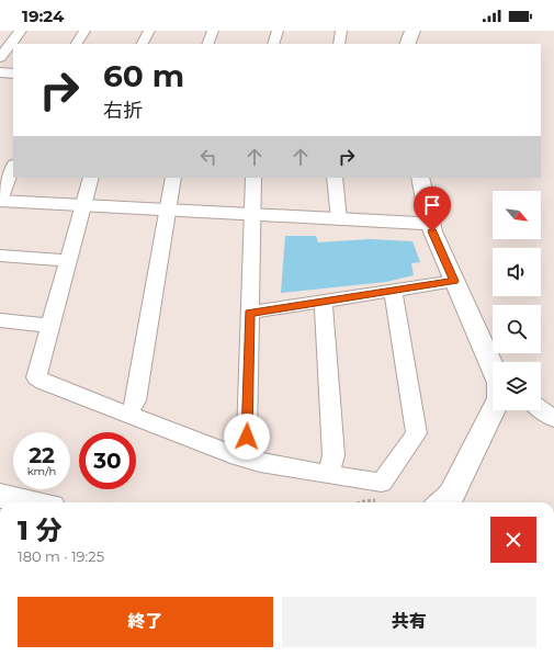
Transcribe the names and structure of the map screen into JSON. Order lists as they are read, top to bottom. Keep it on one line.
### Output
{"north":"bottom right","page":{"status":"19:24","turn":["60 m","右折"],"speed":"22 km/h","limit":"30","heading":["1 分","180 m · 19:25"],"buttons":["終了","共有"]}}
